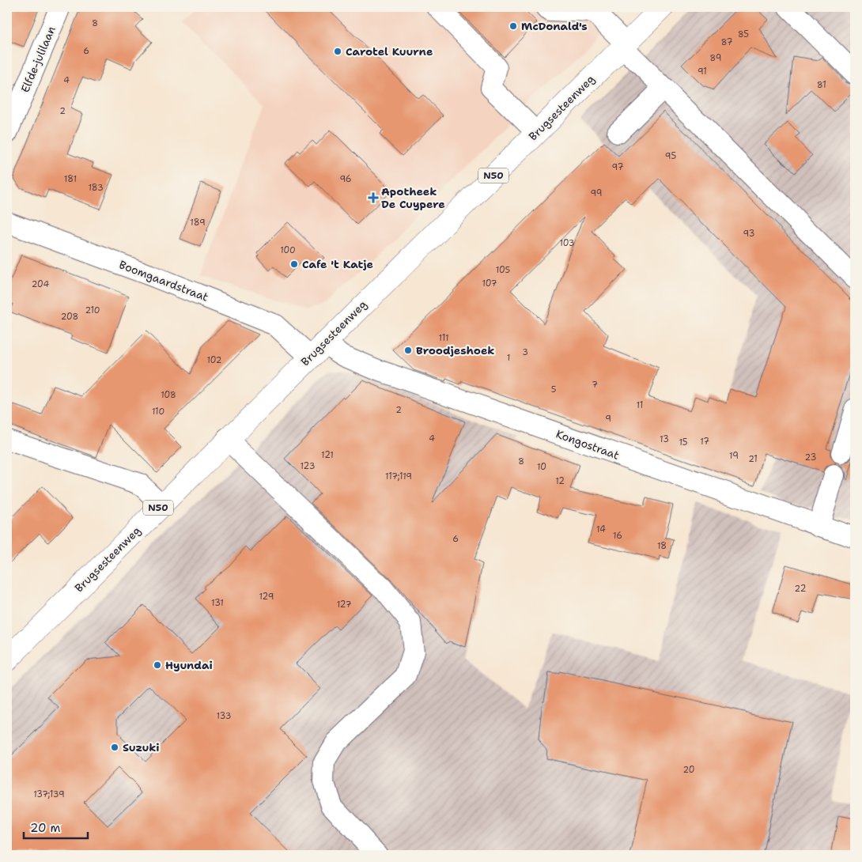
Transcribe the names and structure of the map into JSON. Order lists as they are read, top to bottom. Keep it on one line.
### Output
{"streets":{"main road":["Brugsesteenweg","N50"],"street":["Elfde-julilaan","Boomgaardstraat","Kongostraat"]},"crossings":[["Brugsesteenweg","Boomgaardstraat"],["Brugsesteenweg","Kongostraat"],["Boomgaardstraat","Kongostraat"]],"places":{"other":["McDonald's","Carotel Kuurne","Cafe 't Katje","Broodjeshoek","Hyundai","Suzuki"],"health":["Apotheek De Cuypere"]},"house_numbers":["8","85","87","6","89","91","4","81","2","95","97","181","96","183","99","189","93","103","100","105","107","204","210","208","111","3","1","102","7","5","108","11","2","110","9","4","13","17","15","121","19","23","21","8","123","10","117;119","12","14","16","6","18","22","129","131","127","133","20","137;139"],"scale_bar":"20 m"}
